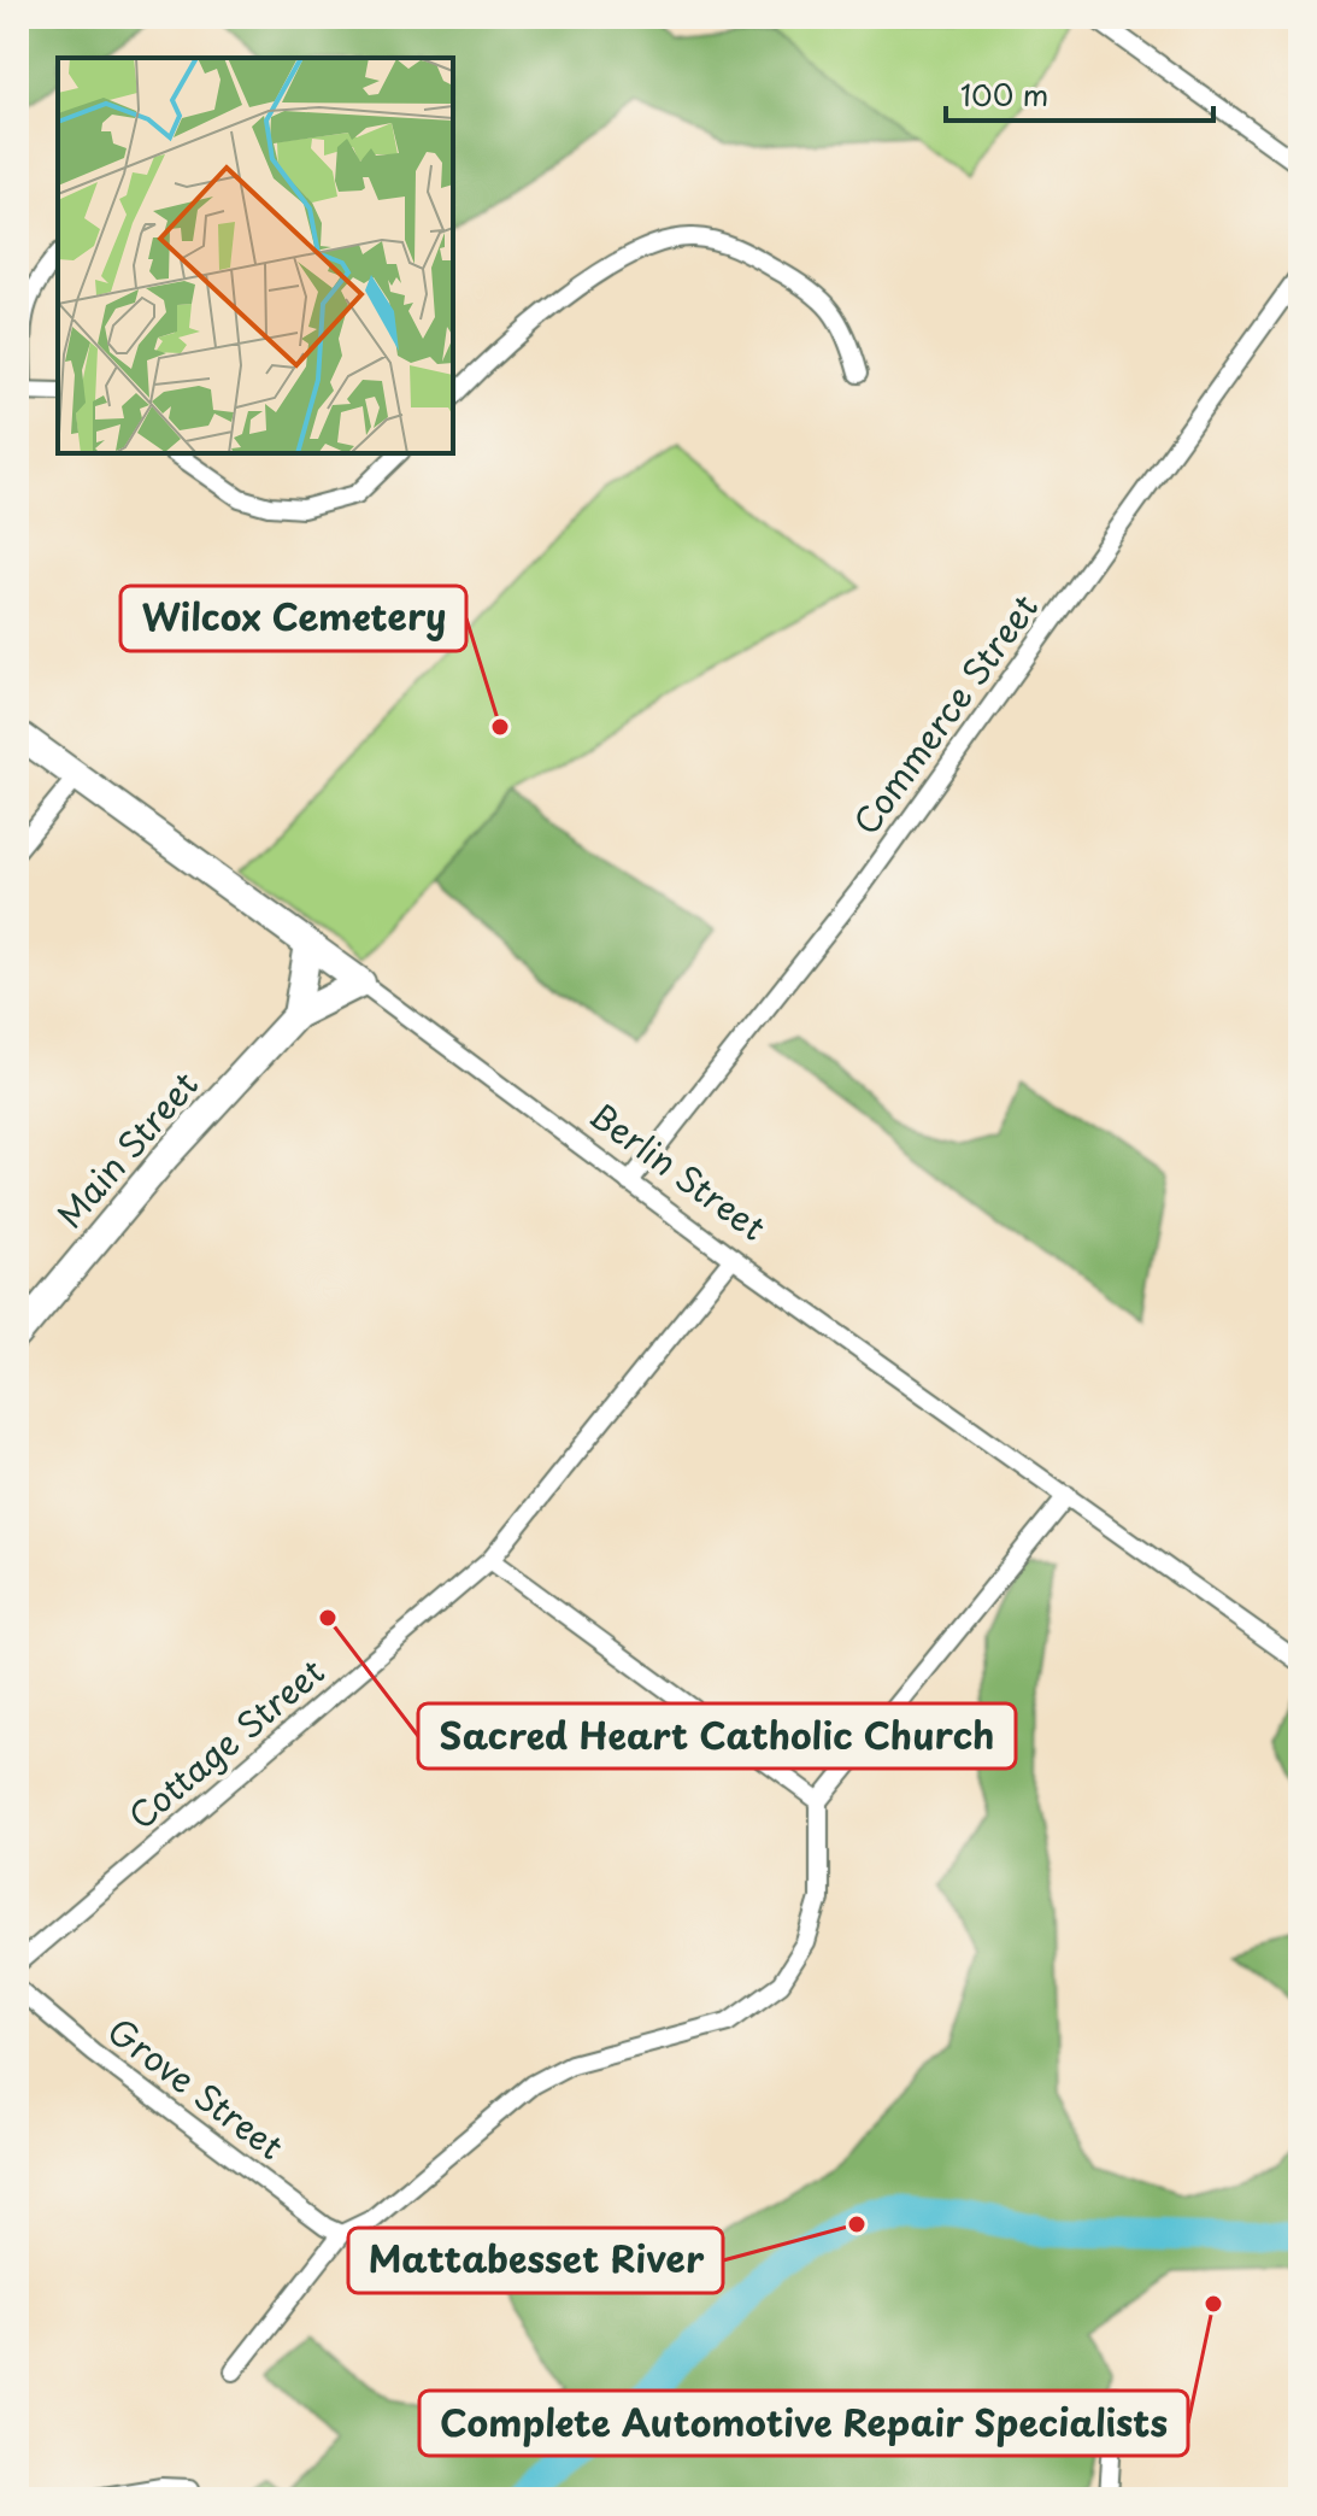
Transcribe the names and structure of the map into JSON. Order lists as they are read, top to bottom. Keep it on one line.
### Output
{"streets":{"street":["Commerce Street","Main Street","Berlin Street","Cottage Street","Grove Street"]},"crossings":[["Commerce Street","Berlin Street"],["Main Street","Berlin Street"],["Berlin Street","Cottage Street"]],"places":["Wilcox Cemetery","Sacred Heart Catholic Church","Mattabesset River","Complete Automotive Repair Specialists"],"scale_bar":"100 m"}
